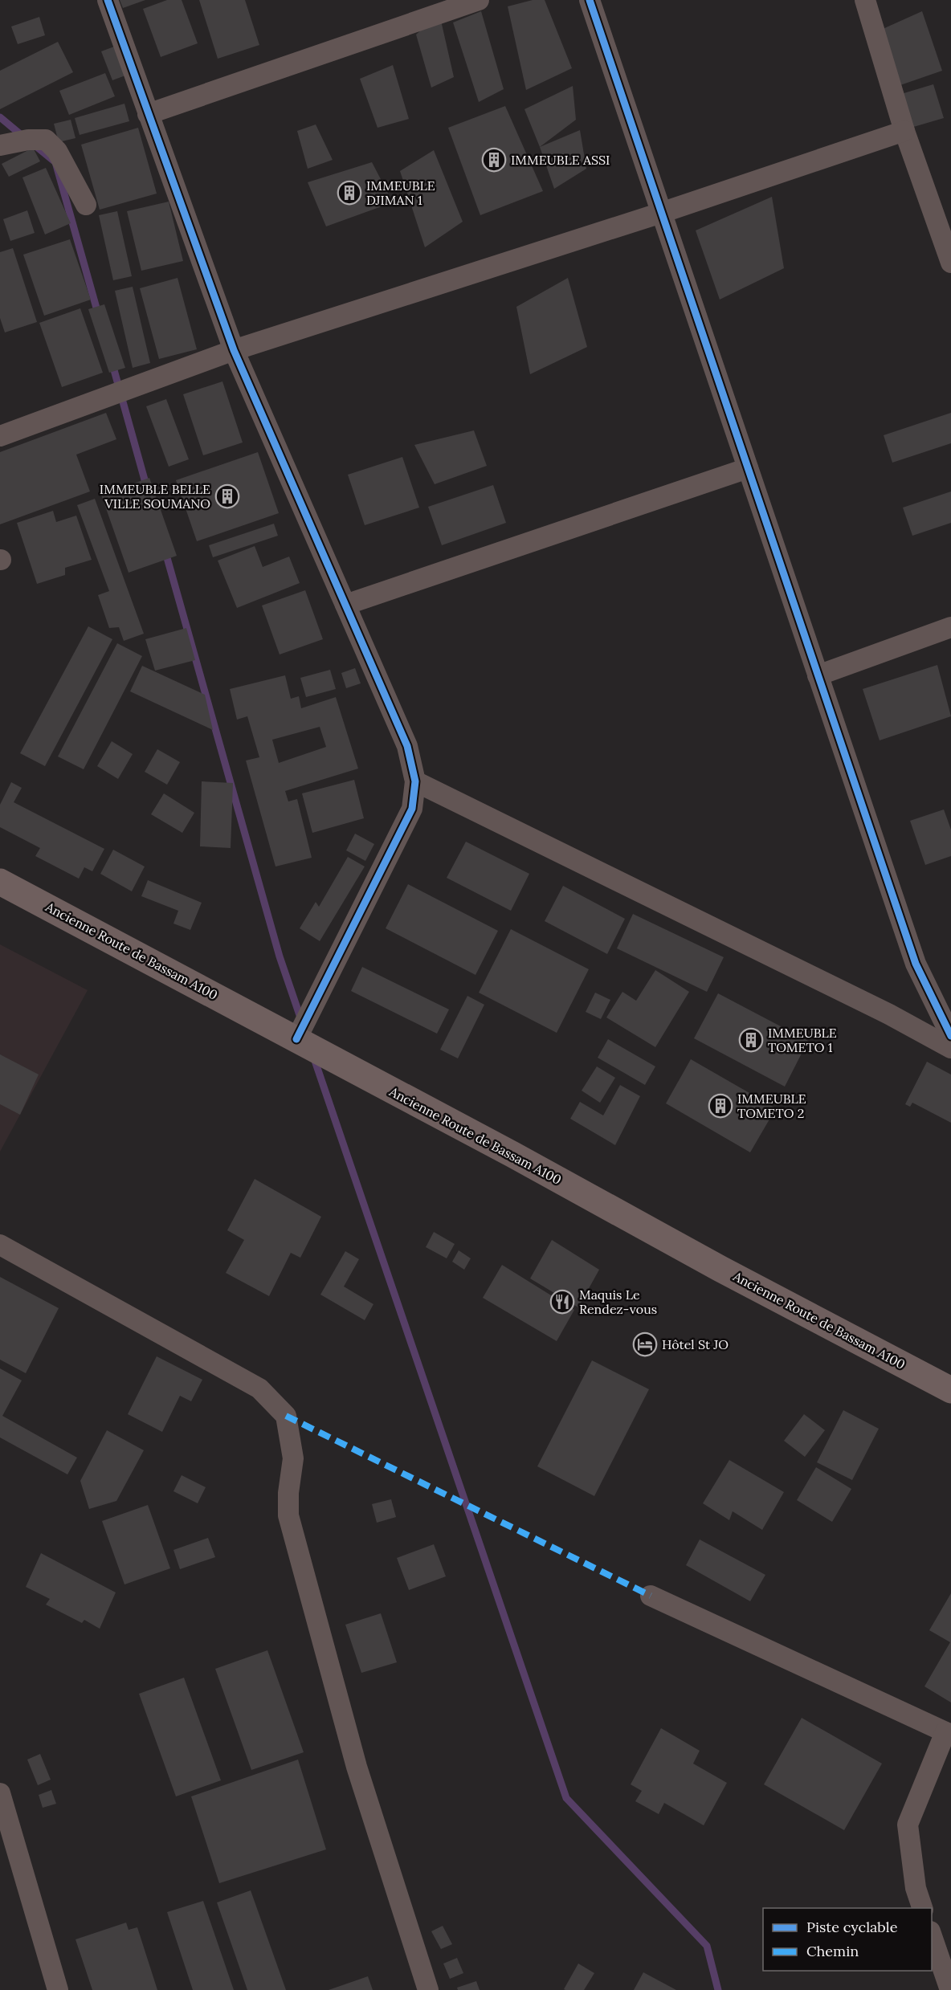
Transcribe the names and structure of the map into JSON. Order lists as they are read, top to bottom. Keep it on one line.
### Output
{"streets":{"main road":["Ancienne Route de Bassam A100"]},"places":{"building":["IMMEUBLE ASSI","IMMEUBLE DJIMAN 1","IMMEUBLE BELLE VILLE SOUMANO","IMMEUBLE TOMETO 1","IMMEUBLE TOMETO 2"],"restaurant":["Maquis Le Rendez-vous"],"hotel":["Hôtel St JO"]},"legend":["Piste cyclable","Chemin"]}
